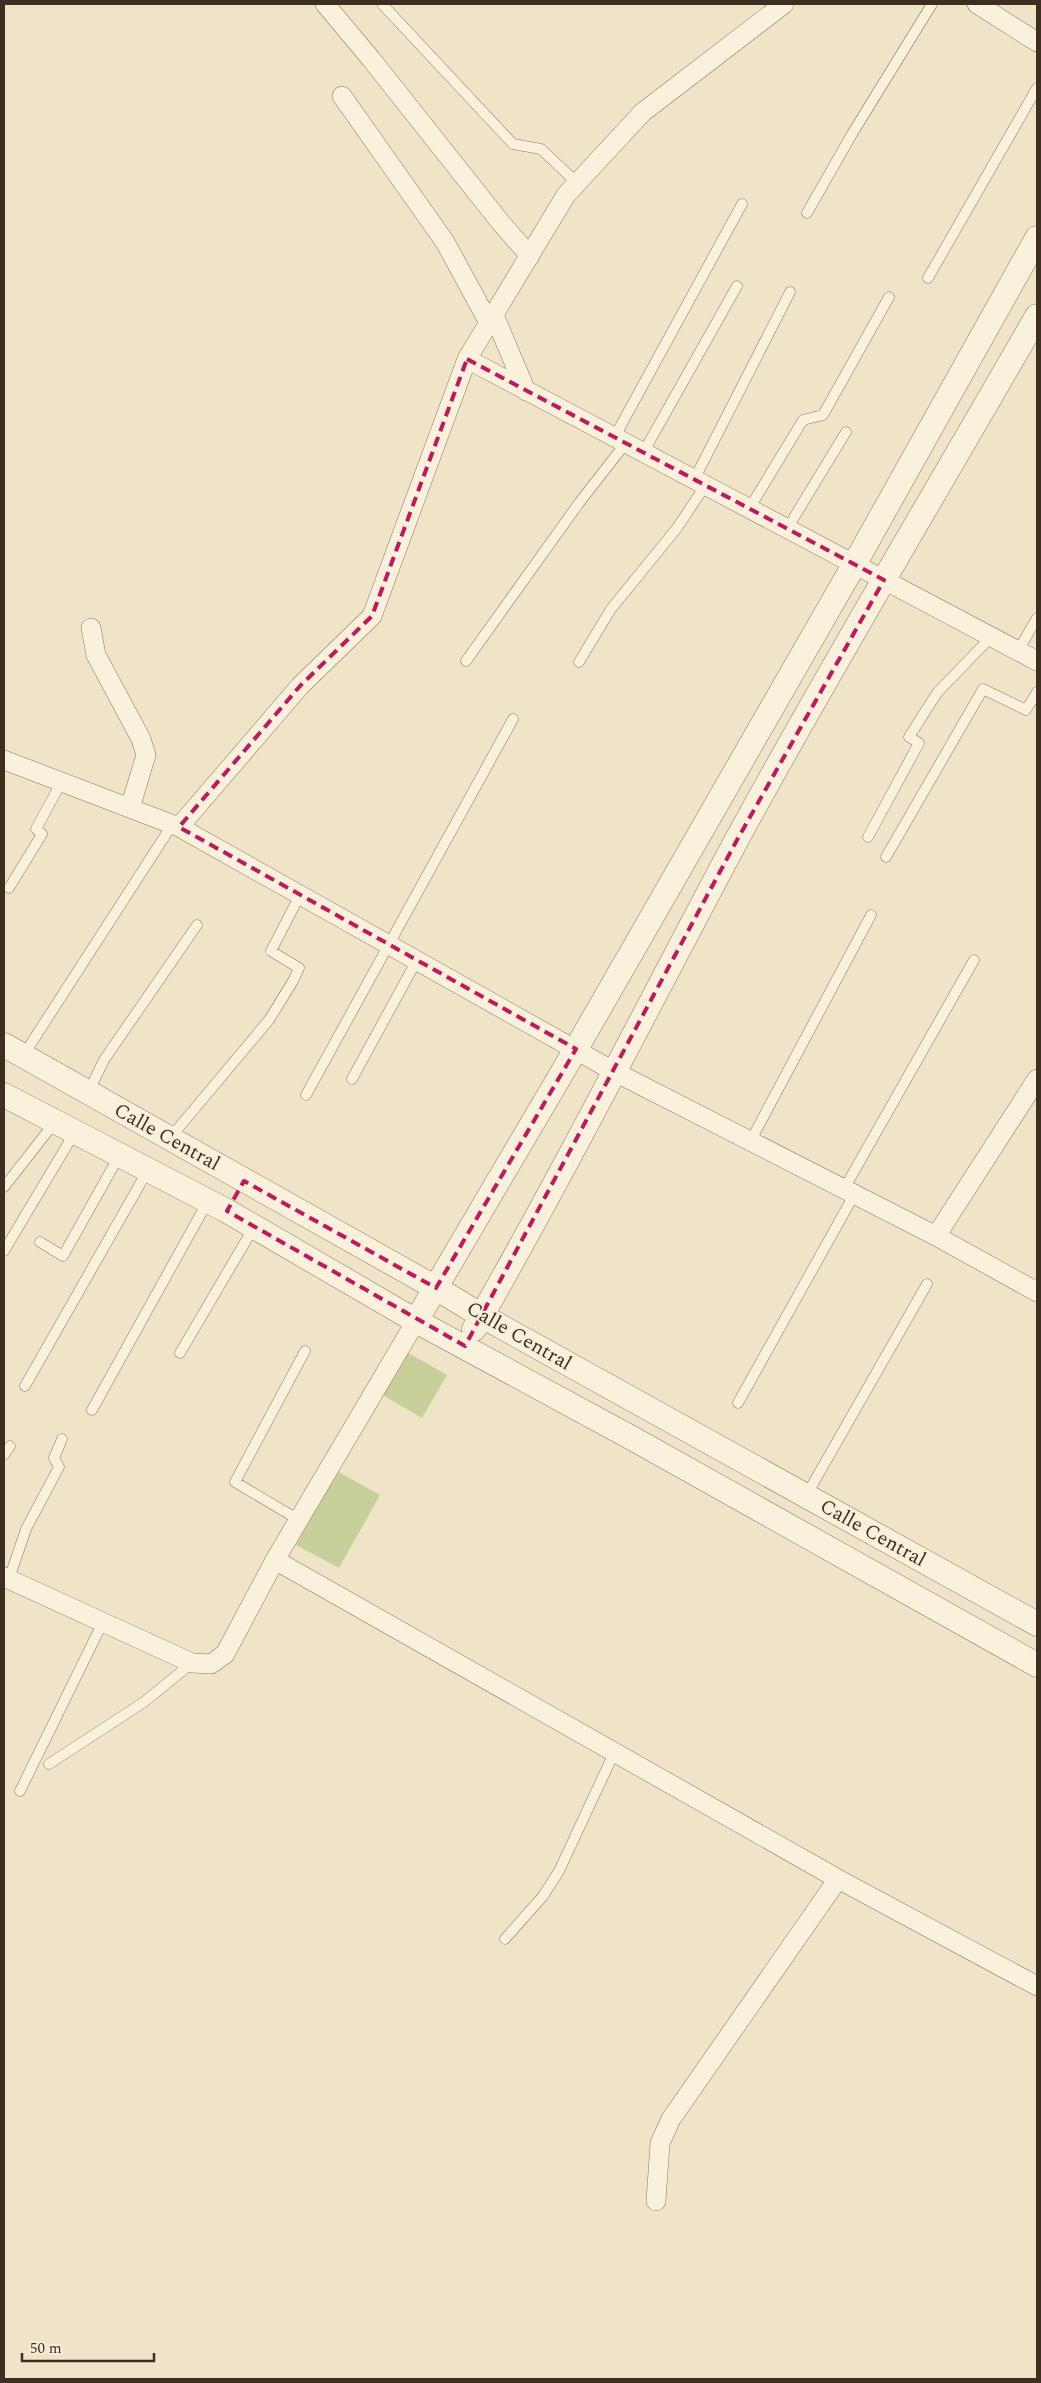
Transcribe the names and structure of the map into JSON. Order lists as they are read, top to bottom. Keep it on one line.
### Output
{"streets":{"street":["Calle Central"]},"scale_bar":"50 m"}
